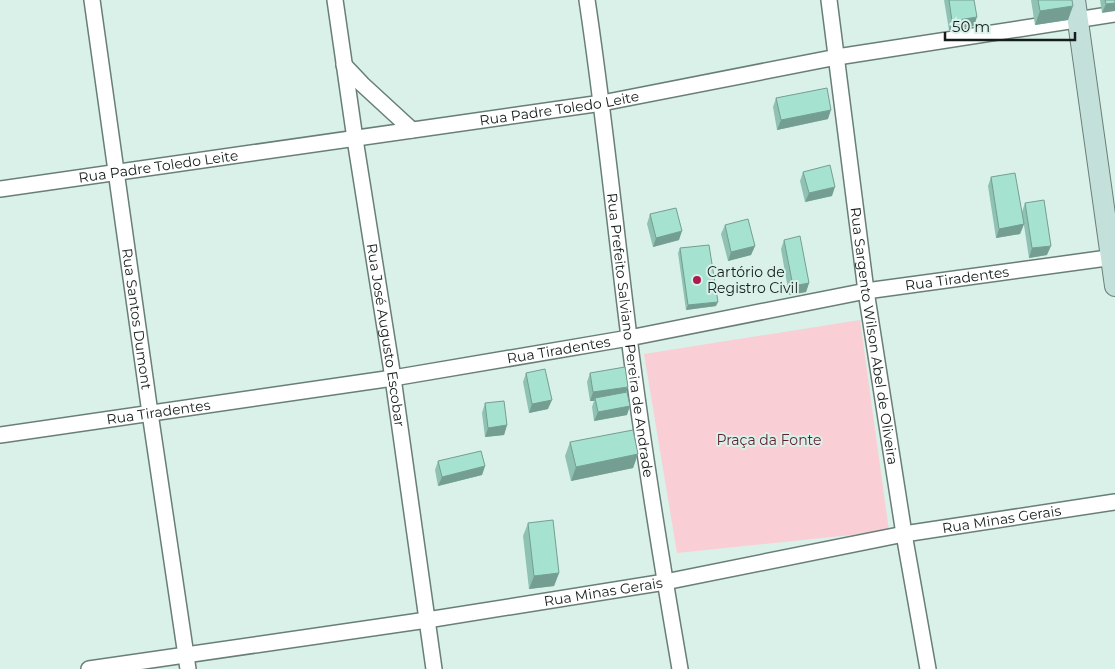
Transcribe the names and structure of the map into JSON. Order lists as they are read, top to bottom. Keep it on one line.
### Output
{"streets":{"street":["Rua Padre Toledo Leite","Rua Tiradentes","Rua Santos Dumont","Rua José Augusto Escobar","Rua Prefeito Salviano Pereira de Andrade","Rua Sargento Wilson Abel de Oliveira","Rua Minas Gerais"]},"crossings":[["Rua Padre Toledo Leite","Rua Santos Dumont"],["Rua Padre Toledo Leite","Rua José Augusto Escobar"],["Rua Padre Toledo Leite","Rua Prefeito Salviano Pereira de Andrade"],["Rua Padre Toledo Leite","Rua Sargento Wilson Abel de Oliveira"],["Rua Tiradentes","Rua Santos Dumont"],["Rua Tiradentes","Rua José Augusto Escobar"],["Rua Tiradentes","Rua Prefeito Salviano Pereira de Andrade"],["Rua Tiradentes","Rua Sargento Wilson Abel de Oliveira"],["Rua Santos Dumont","Rua Minas Gerais"],["Rua José Augusto Escobar","Rua Minas Gerais"],["Rua Prefeito Salviano Pereira de Andrade","Rua Minas Gerais"],["Rua Sargento Wilson Abel de Oliveira","Rua Minas Gerais"]],"parks":["Praça da Fonte"],"places":["Cartório de Registro Civil"],"scale_bar":"50 m"}
